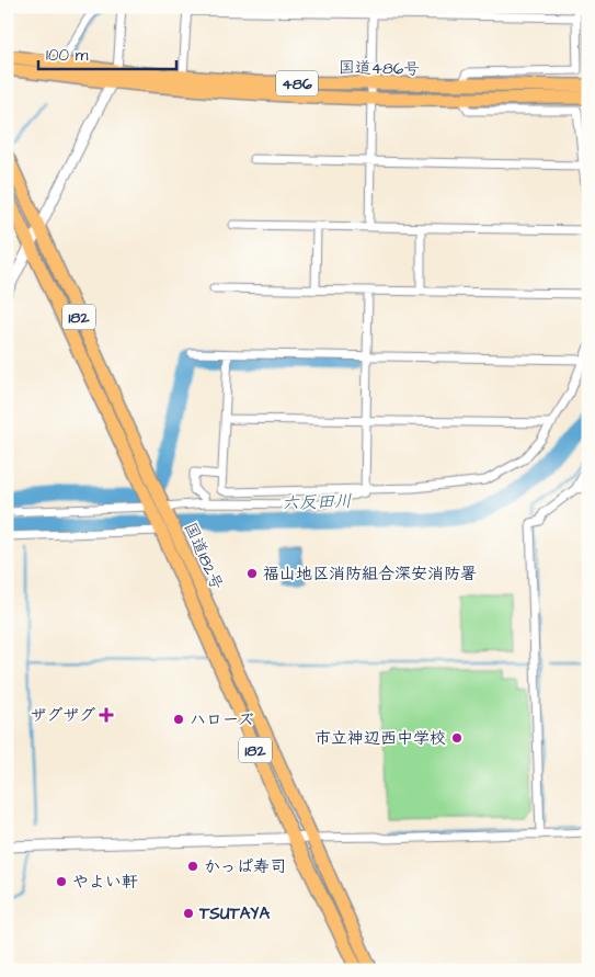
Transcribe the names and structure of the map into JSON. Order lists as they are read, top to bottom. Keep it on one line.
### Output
{"streets":{"highway":["国道486号","486","182","国道182号"]},"water":["六反田川"],"places":{"other":["福山地区消防組合深安消防署","ハローズ","市立神辺西中学校","かっぱ寿司","やよい軒","TSUTAYA"],"health":["ザグザグ"]},"scale_bar":"100 m"}
